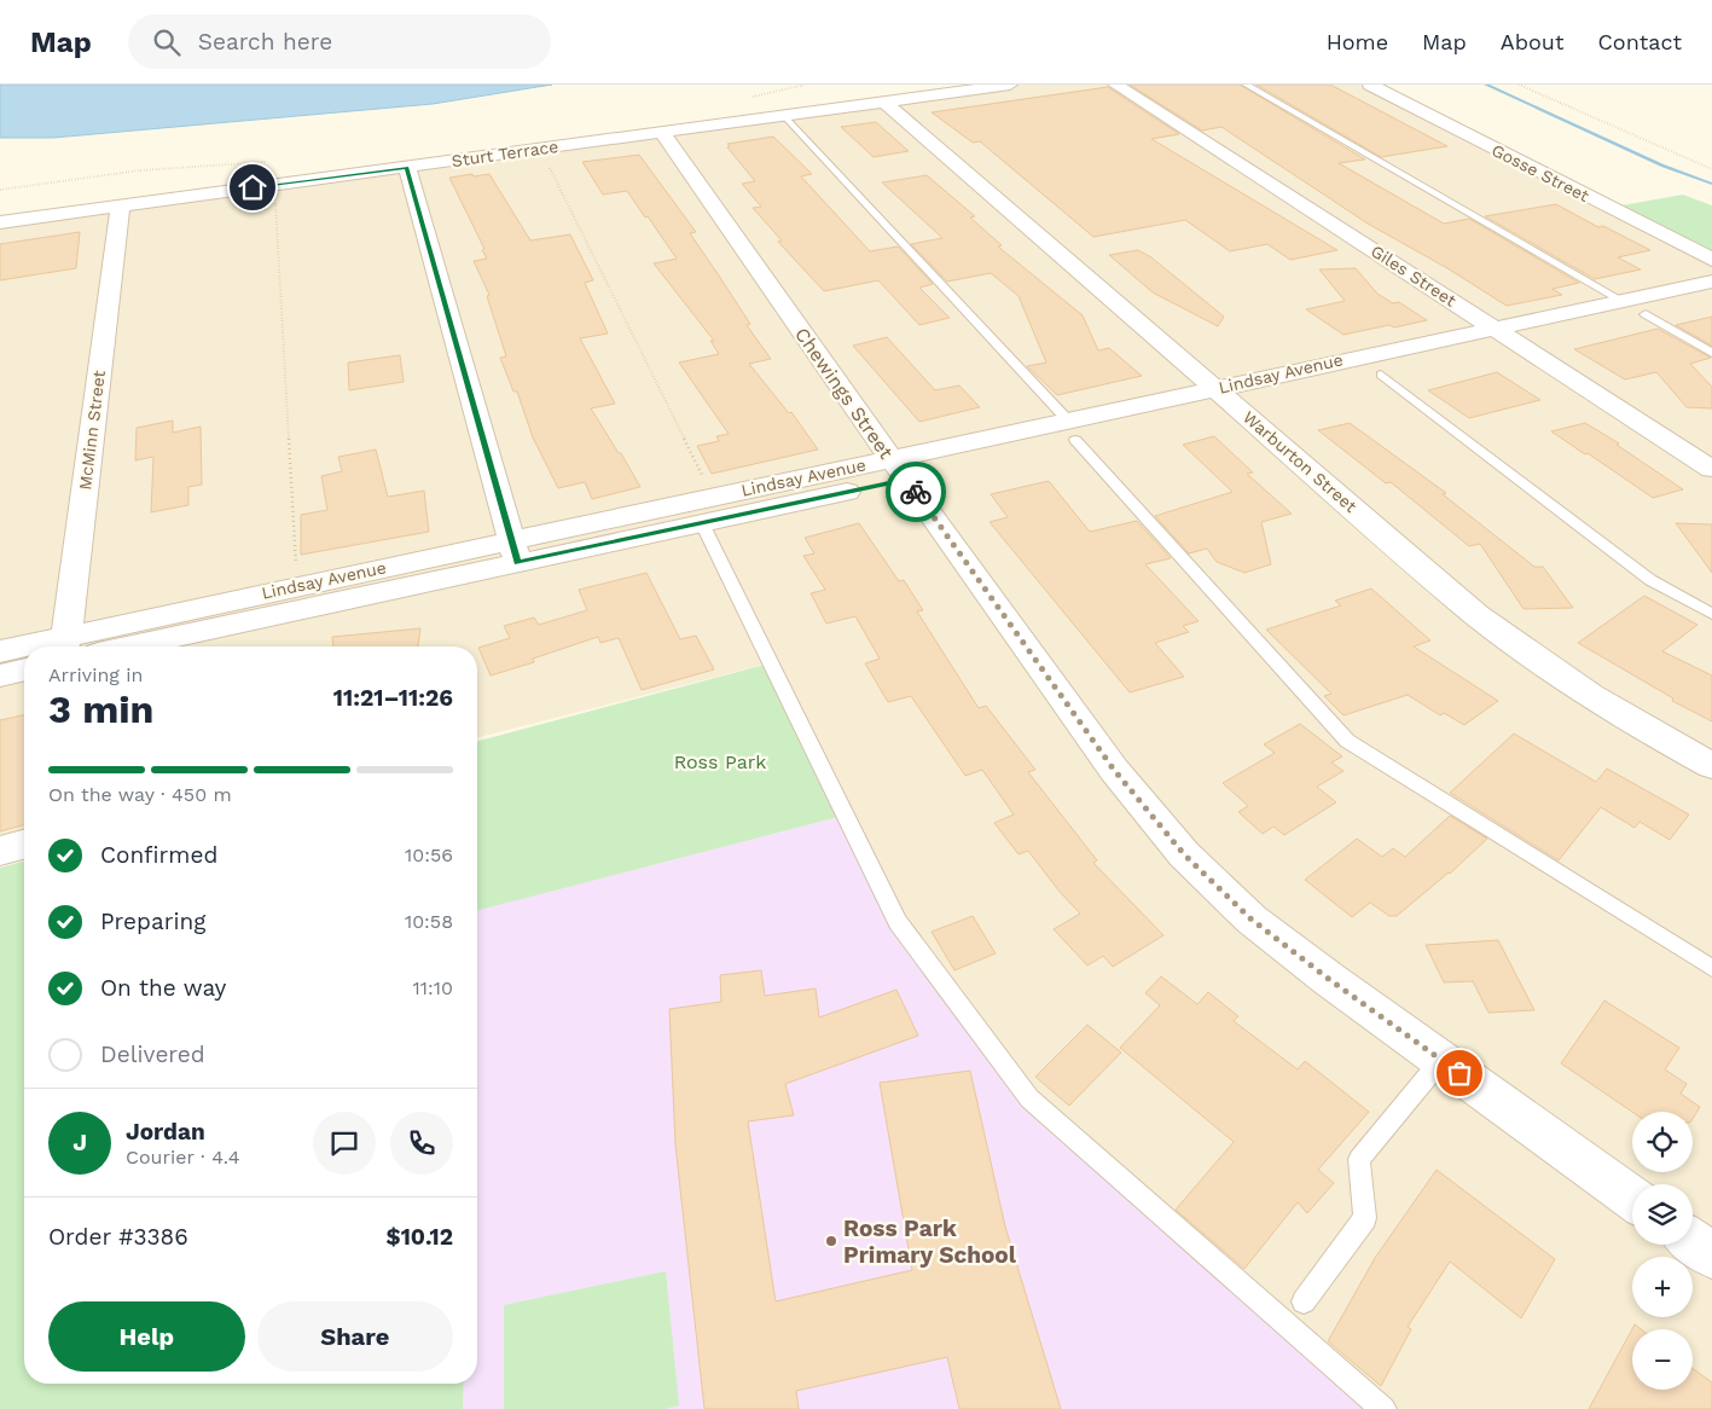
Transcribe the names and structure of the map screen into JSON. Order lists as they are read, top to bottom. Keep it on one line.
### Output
{"streets":{"street":["Sturt Terrace","Gosse Street","Giles Street","Lindsay Avenue","Chewings Street","McMinn Street","Warburton Street"]},"crossings":[["Sturt Terrace","Chewings Street"],["Sturt Terrace","McMinn Street"],["Sturt Terrace","Warburton Street"],["Giles Street","Lindsay Avenue"],["Lindsay Avenue","Chewings Street"],["Lindsay Avenue","McMinn Street"],["Lindsay Avenue","Warburton Street"]],"parks":["Ross Park"],"places":["Ross Park Primary School"],"page":{"header":"Map","search":"Search here","nav":["Home","Map","About","Contact"],"heading":["3 min","Arriving in","11:21–11:26"],"panel":["Jordan","Courier · 4.4","Order #3386","$10.12"],"bar":"On the way · 450 m","list":[["Confirmed","10:56"],["Preparing","10:58"],["On the way","11:10"],"Delivered"],"map_buttons":["+","−"],"round":"J","buttons":["Help","Share"]}}
